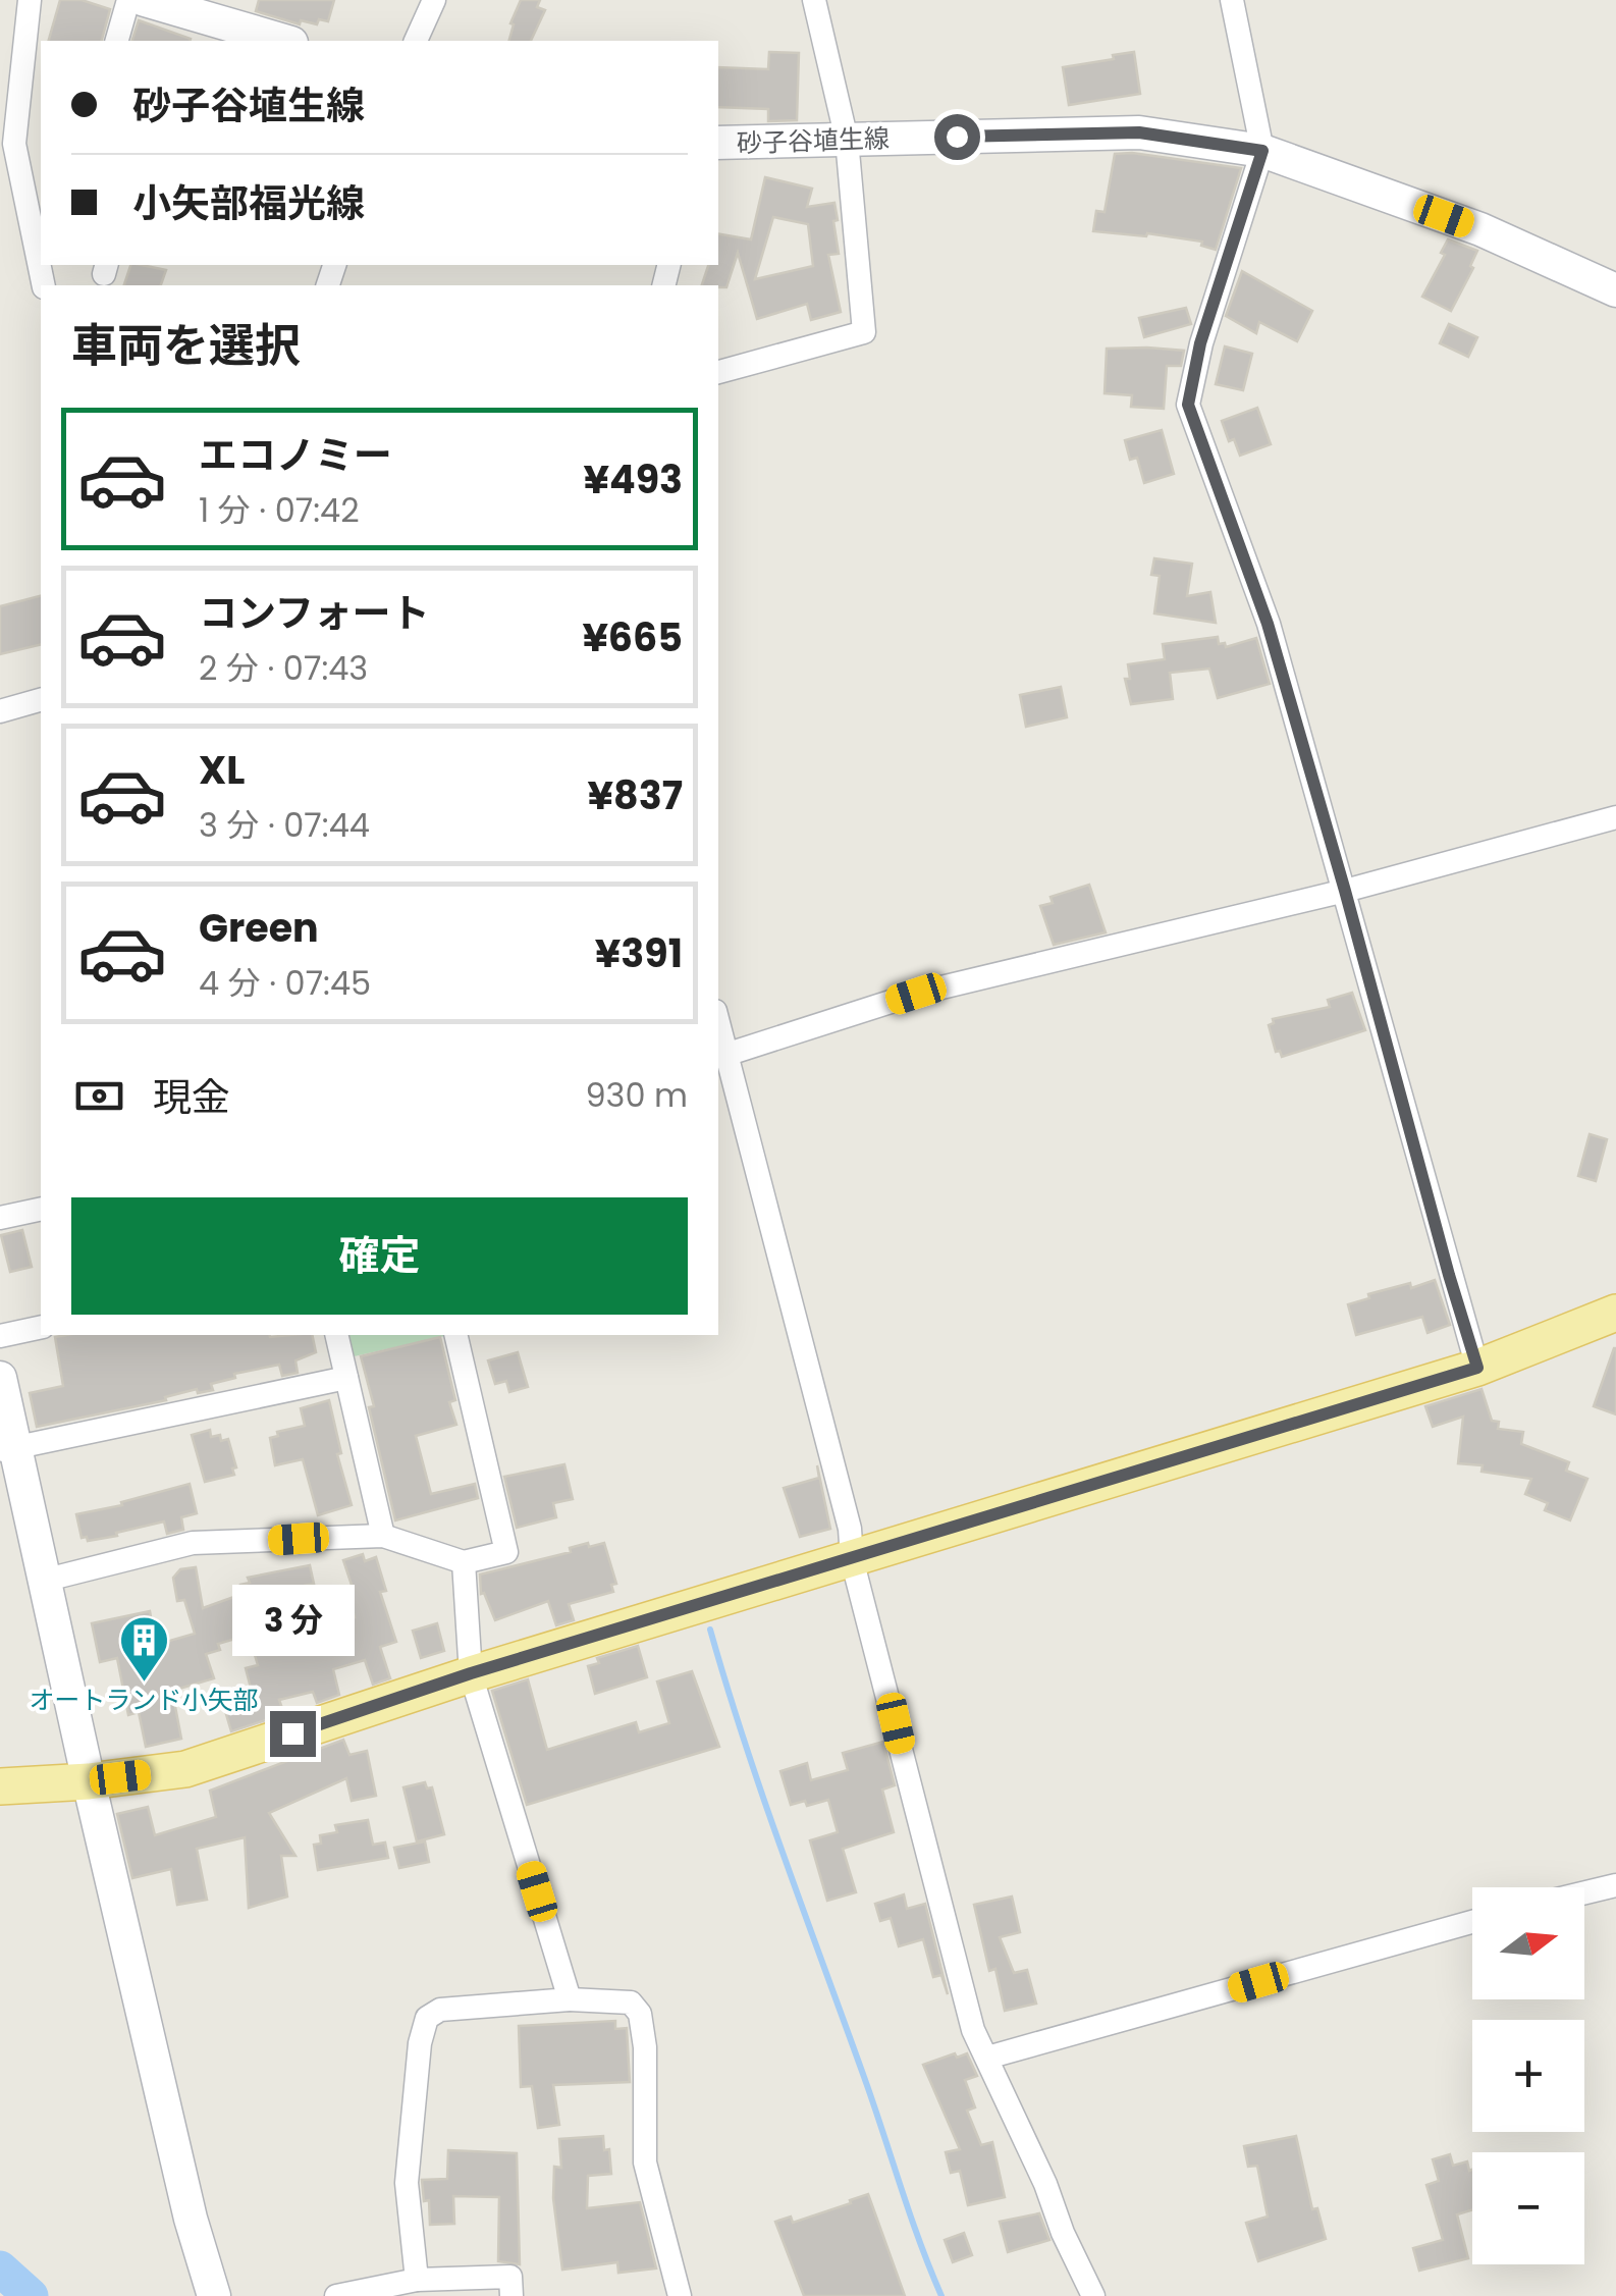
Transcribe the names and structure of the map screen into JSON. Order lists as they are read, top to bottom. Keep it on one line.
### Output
{"streets":{"main road":["砂子谷埴生線"]},"places":{"building":["オートランド小矢部"]},"north":"right","page":{"banner":["砂子谷埴生線","小矢部福光線"],"heading":"車両を選択","list":[{"name":"エコノミー","note":"1 分 · 07:42","value":"¥493"},{"name":"コンフォート","note":"2 分 · 07:43","value":"¥665"},{"name":"XL","note":"3 分 · 07:44","value":"¥837"},{"name":"Green","note":"4 分 · 07:45","value":"¥391"}],"pay":["現金","930 m"],"buttons":"確定","bubble":"3 分","map_buttons":["+","−"]}}
